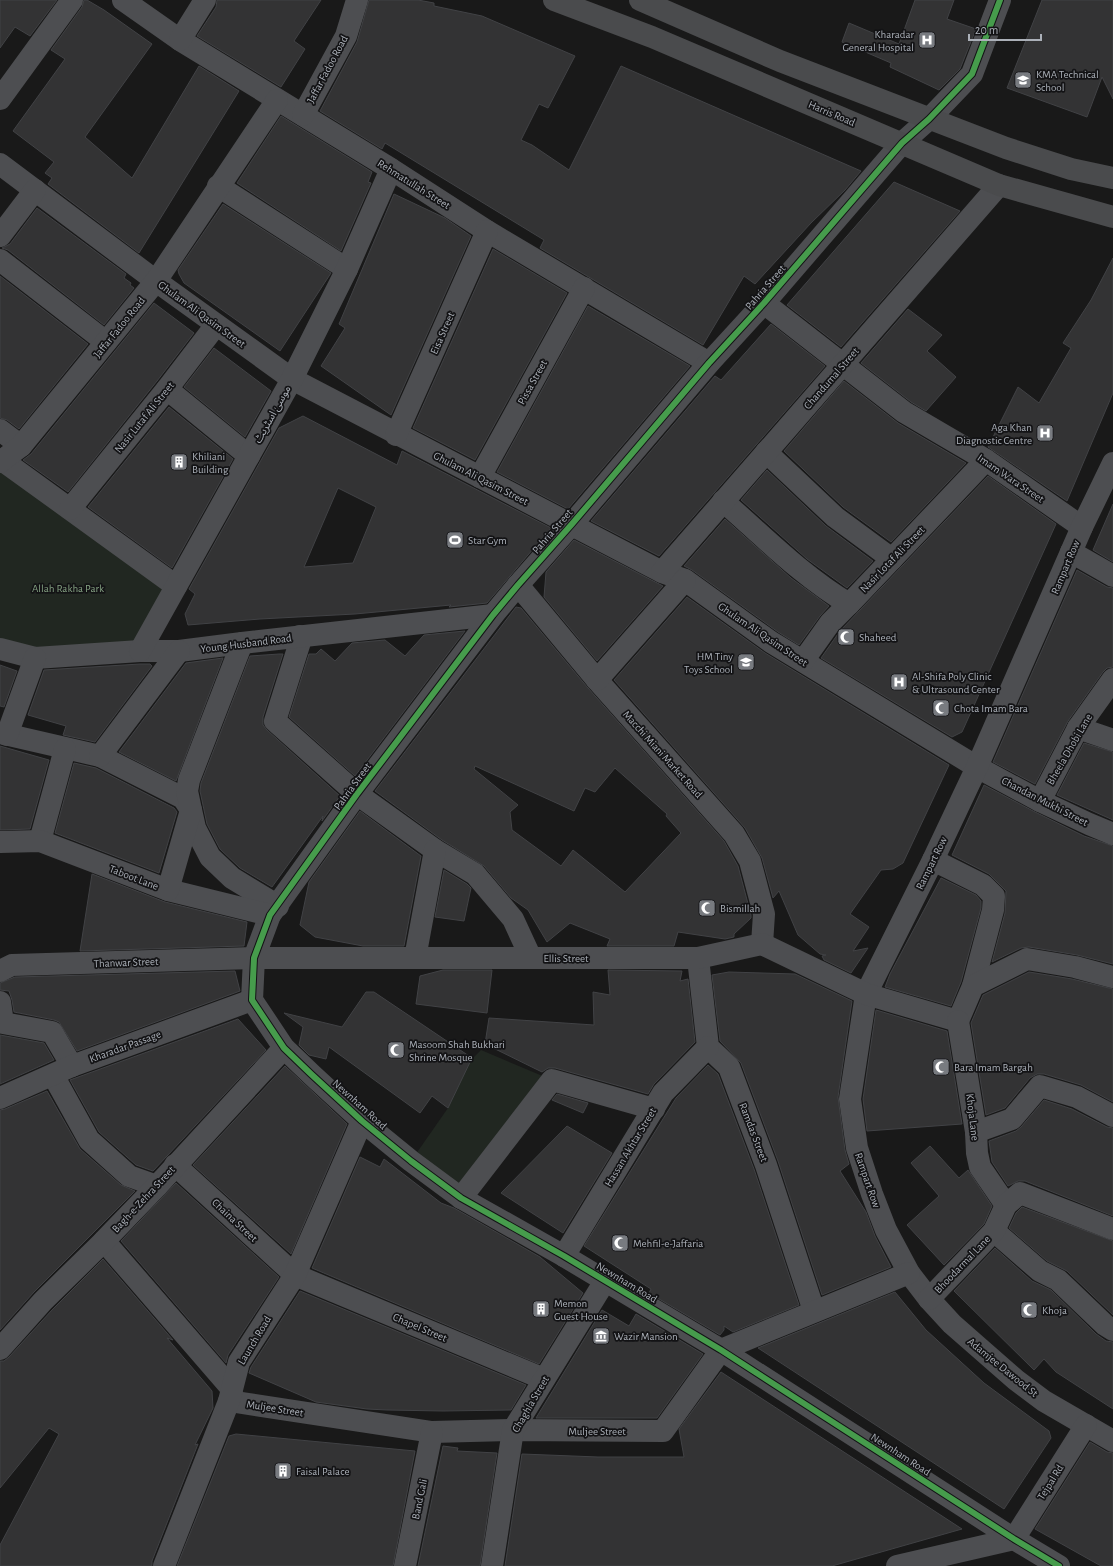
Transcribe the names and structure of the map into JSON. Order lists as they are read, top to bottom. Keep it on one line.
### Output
{"streets":{"main road":["Harris Road"],"street":["Jaffar Fadoo Road","Rehmatullah Street","Pahria Street","Ghulam Ali Qasim Street","Eisa Street","Chandumal Street","Pissa Street","موسیٰ اسٹریٹ","Nasir Lutaf Ali Street","Imam Wara Street","Nasir Lotaf Ali Street","Rampart Row","Young Husband Road","Bheela Dhobi Lane","Macchi Miani Market Road","Chandan Mukhi Street","Taboot Lane","Ellis Street","Thanwar Street","Kharadar Passage","Newnham Road","Khoja Lane","Ramdas Street","Hassan Akhtar Street","Bagh-e-Zehra Street","Chaina Street","Bhoodarmal Lane","Chapel Street","Launch Road","Adamjee Dawood St","Chaghla Street","Muljee Street","Tejpal Rd","Band Gali"]},"crossings":[["Jaffar Fadoo Road","Rehmatullah Street"],["Jaffar Fadoo Road","Ghulam Ali Qasim Street"],["Harris Road","Pahria Street"],["Harris Road","Chandumal Street"],["Rehmatullah Street","Pahria Street"],["Rehmatullah Street","Eisa Street"],["Rehmatullah Street","Pissa Street"],["Rehmatullah Street","موسیٰ اسٹریٹ"],["Pahria Street","Ghulam Ali Qasim Street"],["Pahria Street","Imam Wara Street"],["Pahria Street","Young Husband Road"],["Pahria Street","Macchi Miani Market Road"],["Pahria Street","Taboot Lane"],["Pahria Street","Ellis Street"],["Pahria Street","Thanwar Street"],["Ghulam Ali Qasim Street","Eisa Street"],["Ghulam Ali Qasim Street","Chandumal Street"],["Ghulam Ali Qasim Street","Pissa Street"],["Ghulam Ali Qasim Street","موسیٰ اسٹریٹ"],["Ghulam Ali Qasim Street","Nasir Lutaf Ali Street"],["Ghulam Ali Qasim Street","Nasir Lotaf Ali Street"],["Ghulam Ali Qasim Street","Rampart Row"],["Ghulam Ali Qasim Street","Chandan Mukhi Street"],["Chandumal Street","Imam Wara Street"],["موسیٰ اسٹریٹ","Young Husband Road"],["Imam Wara Street","Nasir Lotaf Ali Street"],["Imam Wara Street","Rampart Row"],["Rampart Row","Chandan Mukhi Street"],["Rampart Row","Adamjee Dawood St"],["Bheela Dhobi Lane","Chandan Mukhi Street"],["Macchi Miani Market Road","Ellis Street"],["Ellis Street","Thanwar Street"],["Kharadar Passage","Newnham Road"],["Newnham Road","Hassan Akhtar Street"],["Newnham Road","Bagh-e-Zehra Street"],["Newnham Road","Launch Road"],["Newnham Road","Chaghla Street"],["Newnham Road","Muljee Street"],["Newnham Road","Tejpal Rd"],["Khoja Lane","Bhoodarmal Lane"],["Ramdas Street","Hassan Akhtar Street"],["Bagh-e-Zehra Street","Chaina Street"],["Chaina Street","Chapel Street"],["Chaina Street","Launch Road"],["Bhoodarmal Lane","Adamjee Dawood St"],["Chapel Street","Launch Road"],["Chapel Street","Chaghla Street"],["Launch Road","Muljee Street"],["Adamjee Dawood St","Tejpal Rd"],["Chaghla Street","Muljee Street"],["Muljee Street","Band Gali"]],"parks":["Allah Rakha Park"],"places":{"hospital":["Kharadar General Hospital","Aga Khan Diagnostic Centre","Al-Shifa Poly Clinic & Ultrasound Center"],"school or university":["KMA Technical School","HM Tiny Toys School"],"building":["Khiliani Building","Memon Guest House","Faisal Palace"],"sports":["Star Gym"],"mosque":["Shaheed","Chota Imam Bara","Bismillah","Masoom Shah Bukhari Shrine Mosque","Bara Imam Bargah","Mehfil-e-Jaffaria","Khoja"],"museum":["Wazir Mansion"]},"scale_bar":"20 m"}
